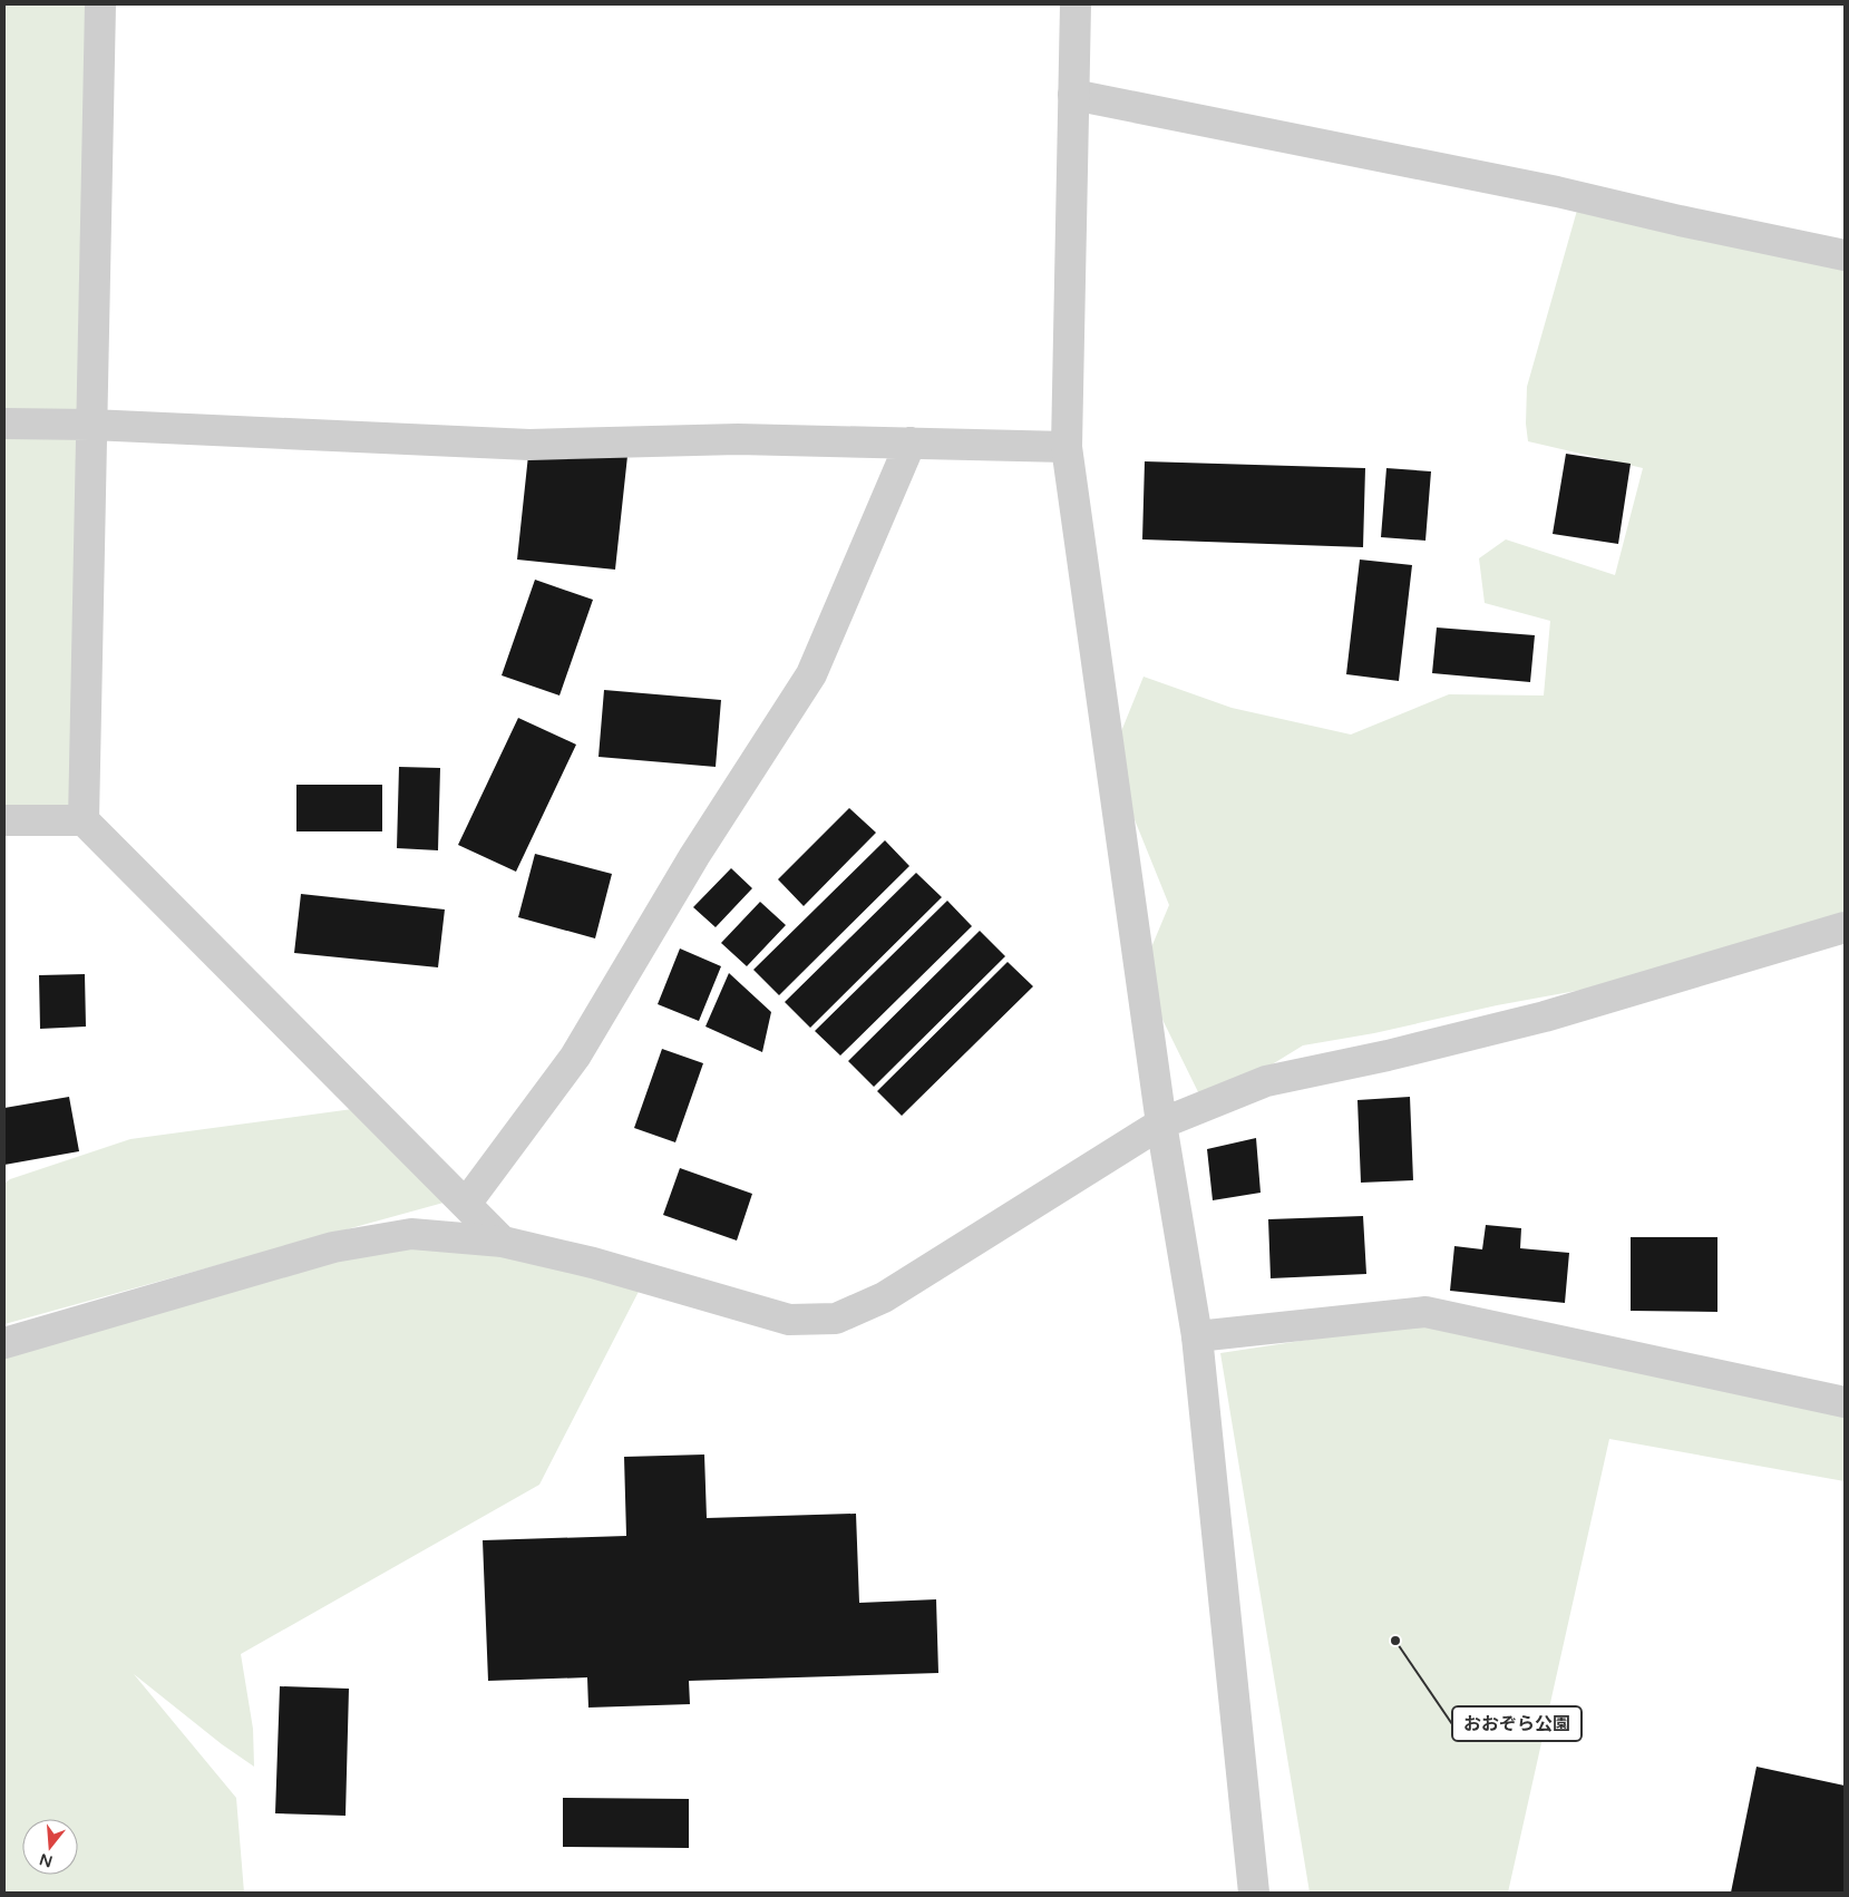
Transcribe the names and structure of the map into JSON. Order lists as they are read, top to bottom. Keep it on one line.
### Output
{"places":["おおぞら公園"],"north":"bottom"}
